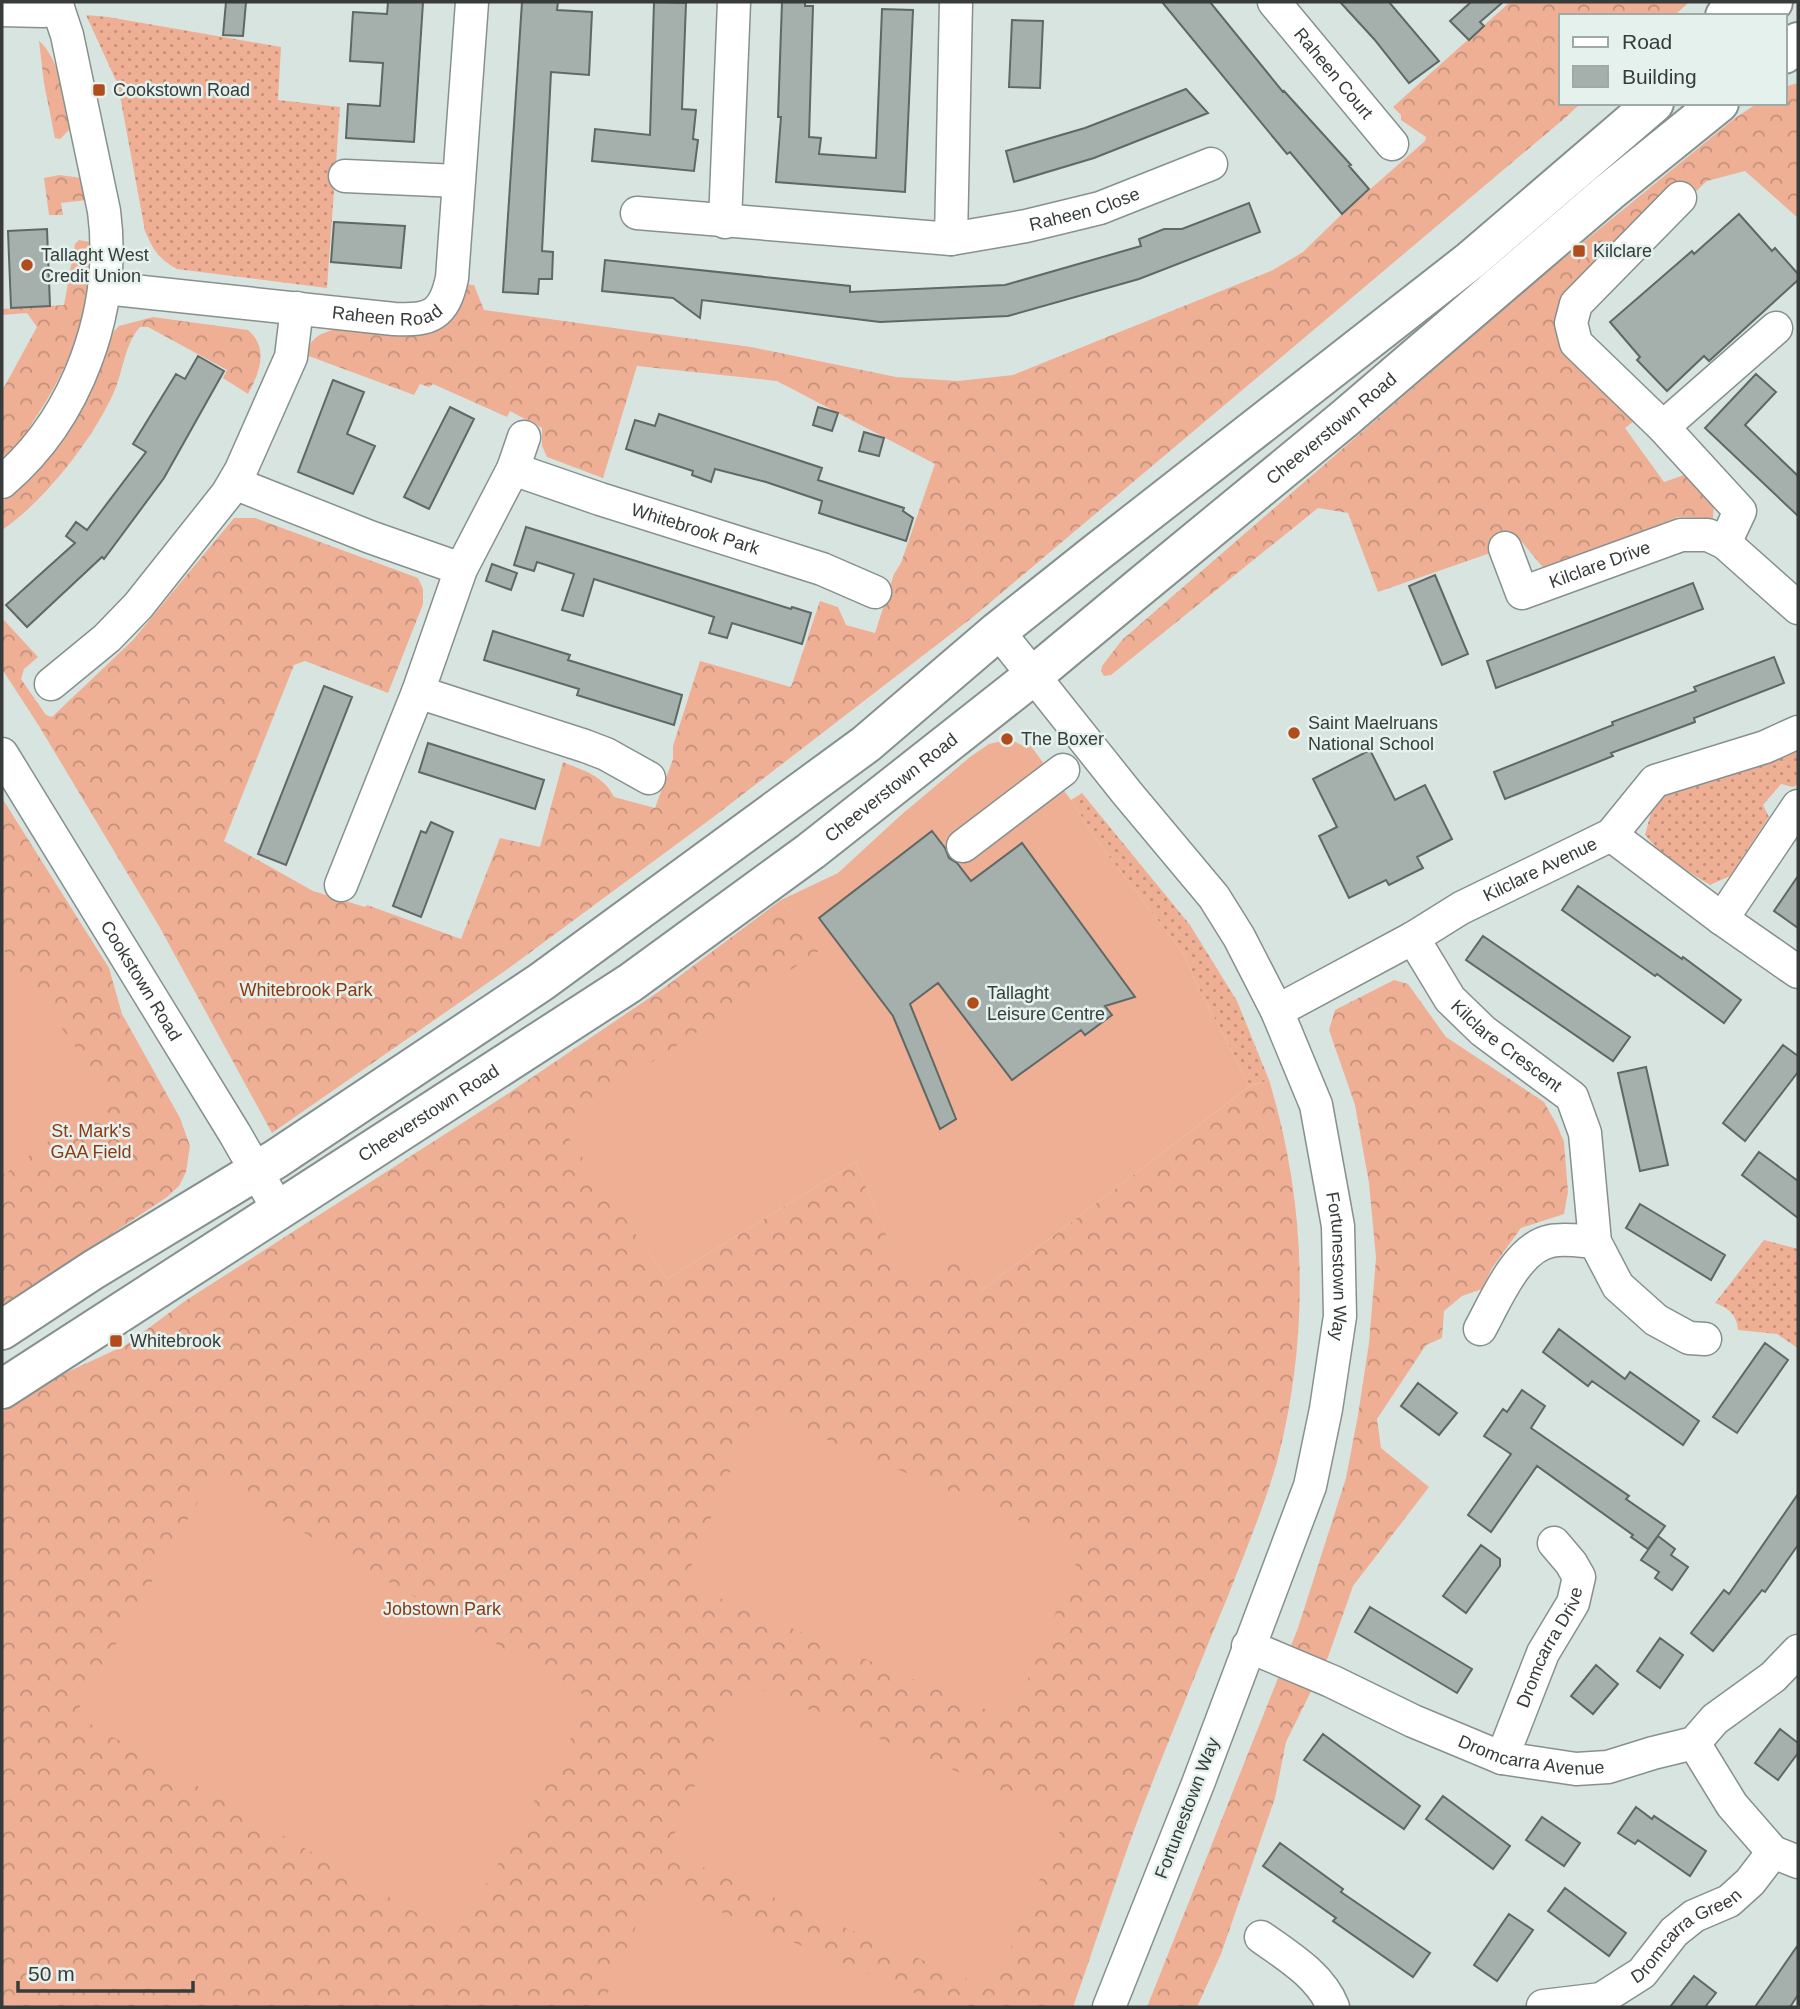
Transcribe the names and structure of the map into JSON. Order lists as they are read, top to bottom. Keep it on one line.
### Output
{"streets":{"main road":["Cheeverstown Road"],"street":["Raheen Court","Raheen Close","Raheen Road","Whitebrook Park","Kilclare Drive","Kilclare Avenue","Cookstown Road","Kilclare Crescent","Fortunestown Way","Dromcarra Drive","Dromcarra Avenue","Dromcarra Green"]},"crossings":[["Cheeverstown Road","Cookstown Road"],["Cheeverstown Road","Fortunestown Way"],["Kilclare Avenue","Kilclare Crescent"],["Kilclare Avenue","Fortunestown Way"],["Fortunestown Way","Dromcarra Avenue"],["Dromcarra Drive","Dromcarra Avenue"]],"parks":["Whitebrook Park","St. Mark's GAA Field","Jobstown Park"],"places":{"transit":["Cookstown Road","Kilclare","Whitebrook"],"other":["Tallaght West Credit Union","Saint Maelruans National School","The Boxer","Tallaght Leisure Centre"]},"legend":["Road","Building"],"scale_bar":"50 m"}
